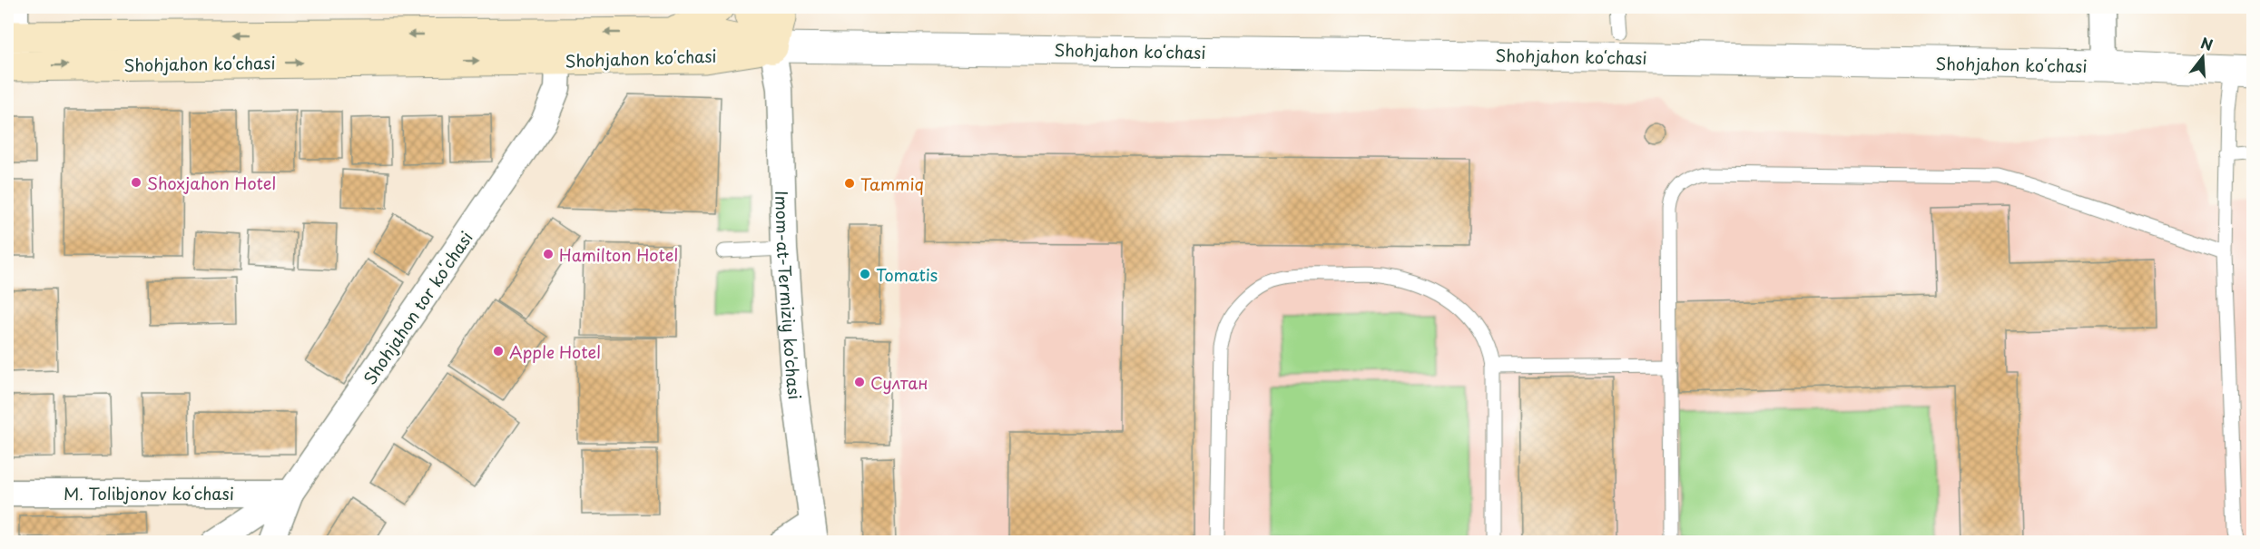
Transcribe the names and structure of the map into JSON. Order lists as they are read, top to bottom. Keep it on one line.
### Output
{"streets":{"main road":["Shohjahon koʻchasi","Imom-at-Termiziy ko'chasi"],"street":["Shohjahon tor koʻchasi","M. Tolibjonov koʻchasi"]},"crossings":[["Shohjahon koʻchasi","Imom-at-Termiziy ko'chasi"],["Shohjahon koʻchasi","Shohjahon tor koʻchasi"],["Shohjahon tor koʻchasi","M. Tolibjonov koʻchasi"]],"places":["Shoxjahon Hotel","Tammiq","Hamilton Hotel","Tomatis","Apple Hotel","Султан"],"north":"top"}
